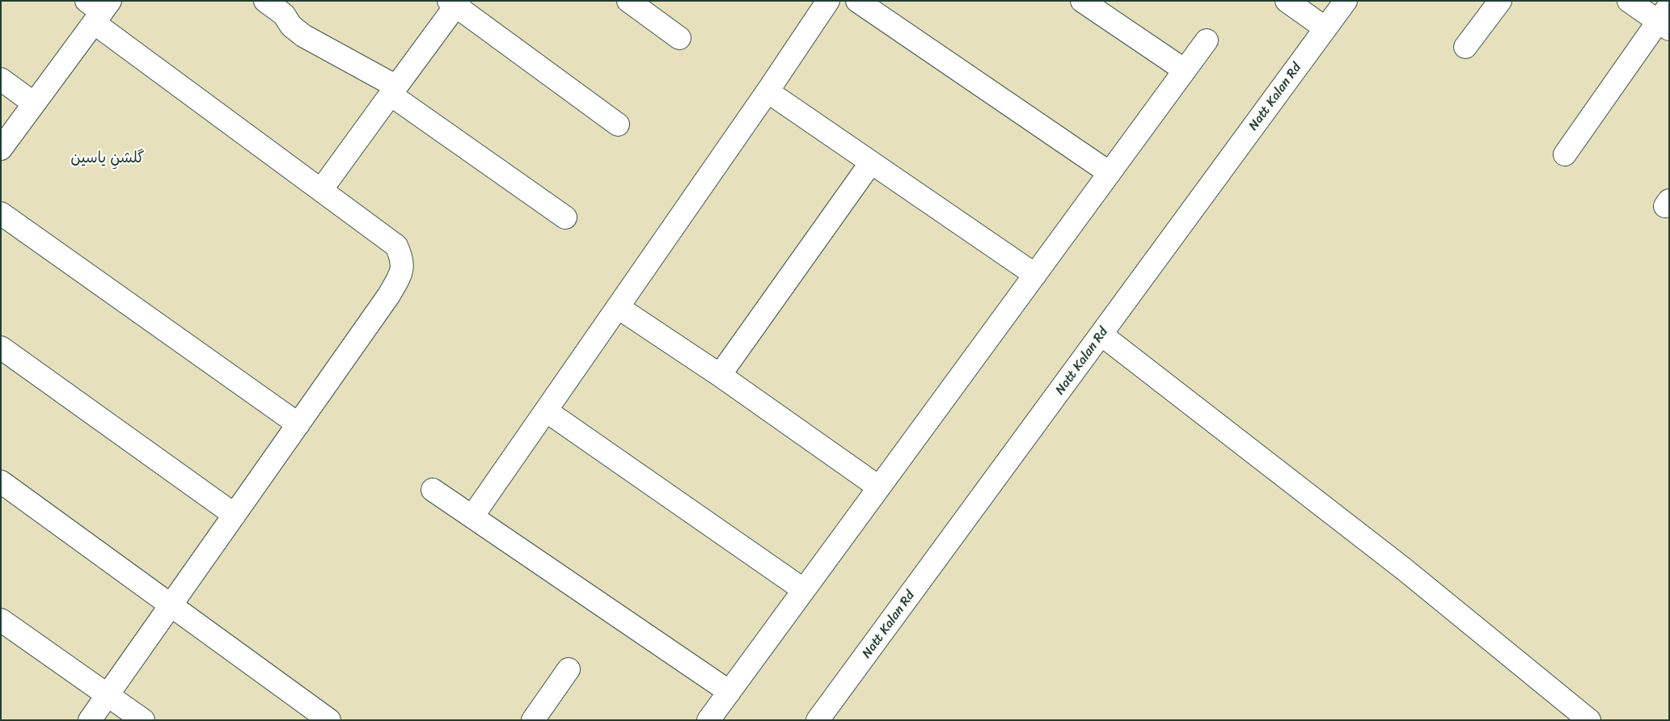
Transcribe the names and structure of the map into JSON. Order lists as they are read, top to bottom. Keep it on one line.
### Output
{"streets":{"street":["Natt Kalan Rd"]},"districts":["گلشنِ یاسین"]}
